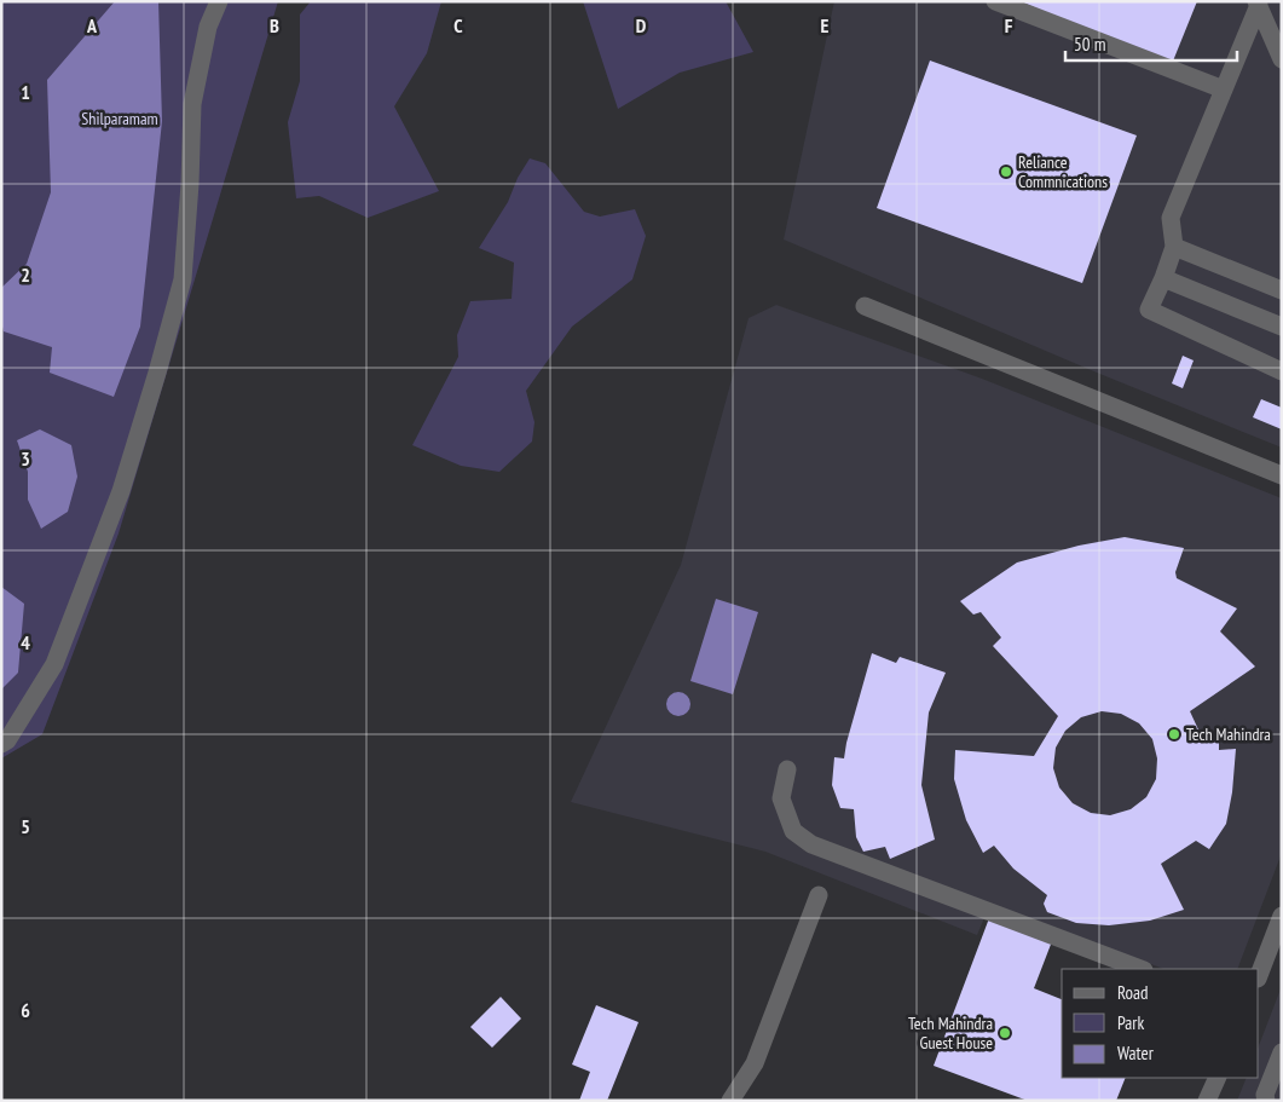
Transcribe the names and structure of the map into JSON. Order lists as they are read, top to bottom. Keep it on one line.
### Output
{"parks":["Shilparamam"],"places":["Reliance Commnications","Tech Mahindra","Tech Mahindra Guest House"],"legend":["Road","Park","Water"],"scale_bar":"50 m","grid":{"columns":["A","B","C","D","E","F"],"rows":["1","2","3","4","5","6"]}}
